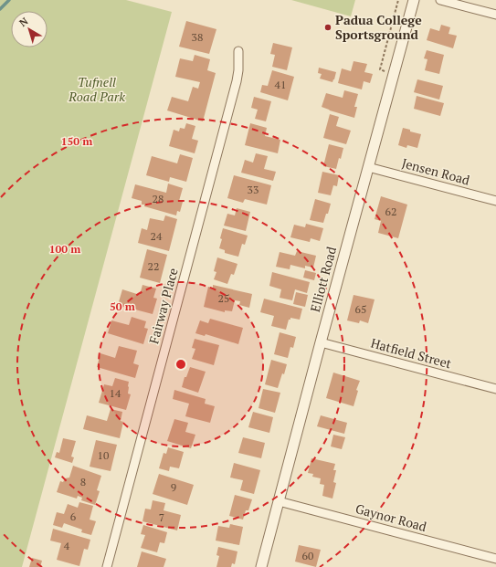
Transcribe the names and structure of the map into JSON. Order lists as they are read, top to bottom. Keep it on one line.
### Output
{"streets":{"street":["Jensen Road","Elliott Road","Fairway Place","Hatfield Street","Gaynor Road"]},"crossings":[["Jensen Road","Elliott Road"],["Elliott Road","Hatfield Street"],["Elliott Road","Gaynor Road"]],"parks":["Tufnell Road Park"],"places":["Padua College Sportsground"],"house_numbers":["38","41","33","28","62","24","22","25","65","14","10","8","9","6","7","4","60"],"north":"top left","rings":["150 m","100 m","50 m"]}
